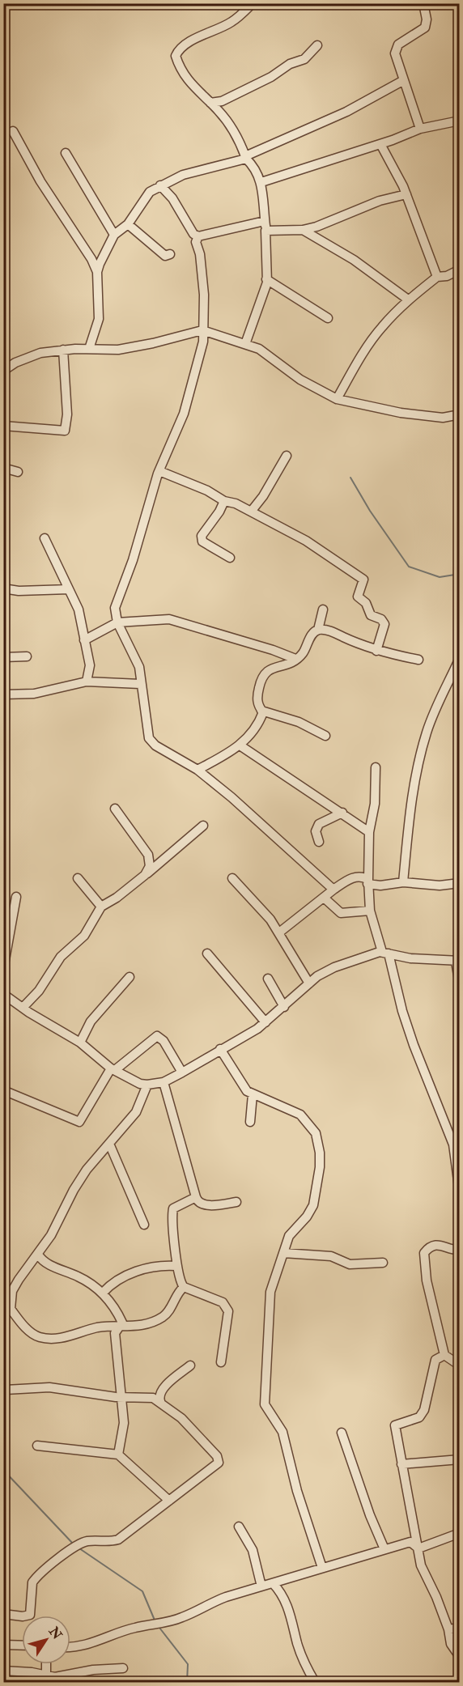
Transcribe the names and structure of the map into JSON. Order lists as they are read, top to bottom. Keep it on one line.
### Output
{"north":"top right"}
